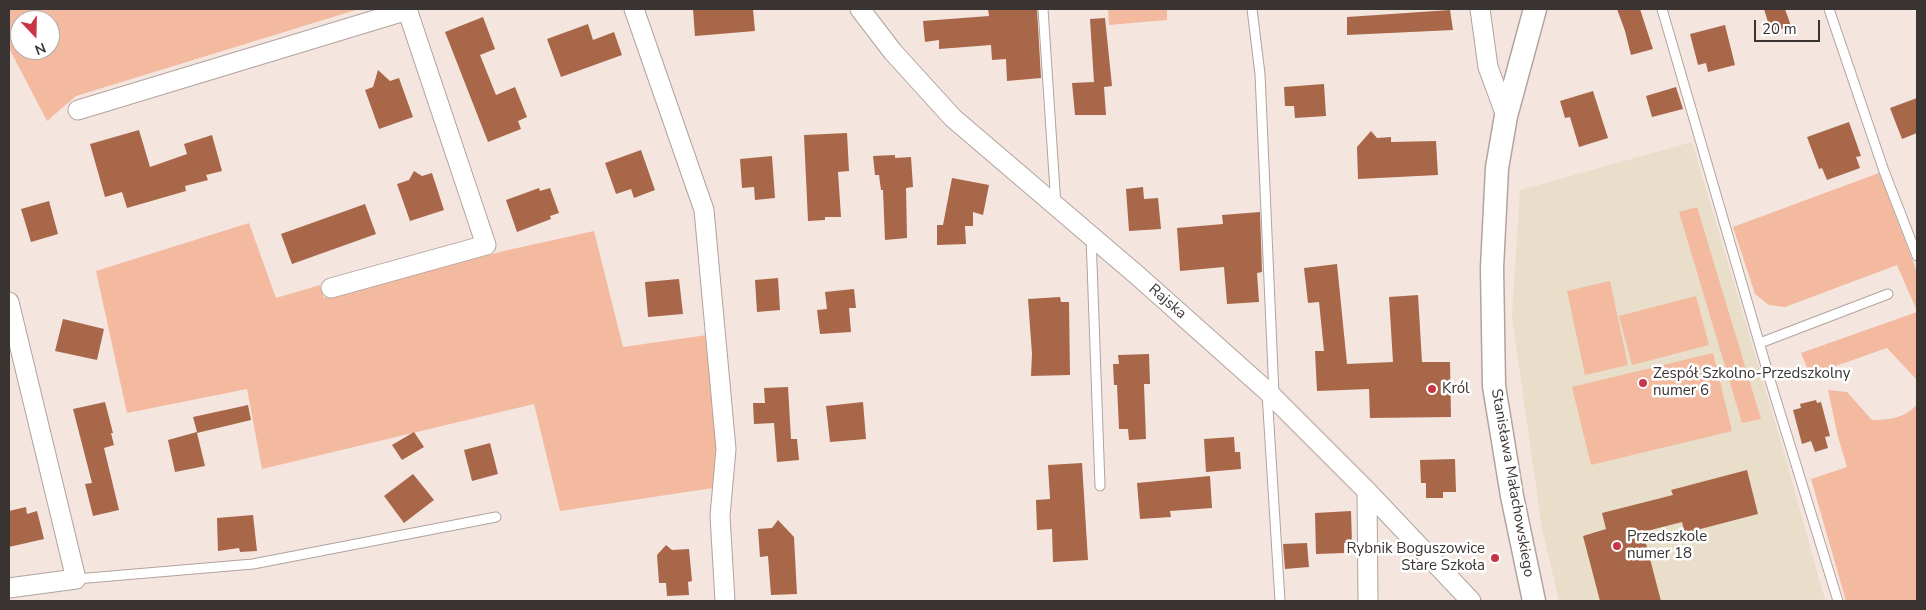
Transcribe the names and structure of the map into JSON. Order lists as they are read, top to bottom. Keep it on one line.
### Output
{"streets":{"street":["Rajska","Stanisława Małachowskiego"]},"places":["Zespół Szkolno-Przedszkolny numer 6","Król","Przedszkole numer 18","Rybnik Boguszowice Stare Szkoła"],"scale_bar":"20 m","north":"bottom"}
